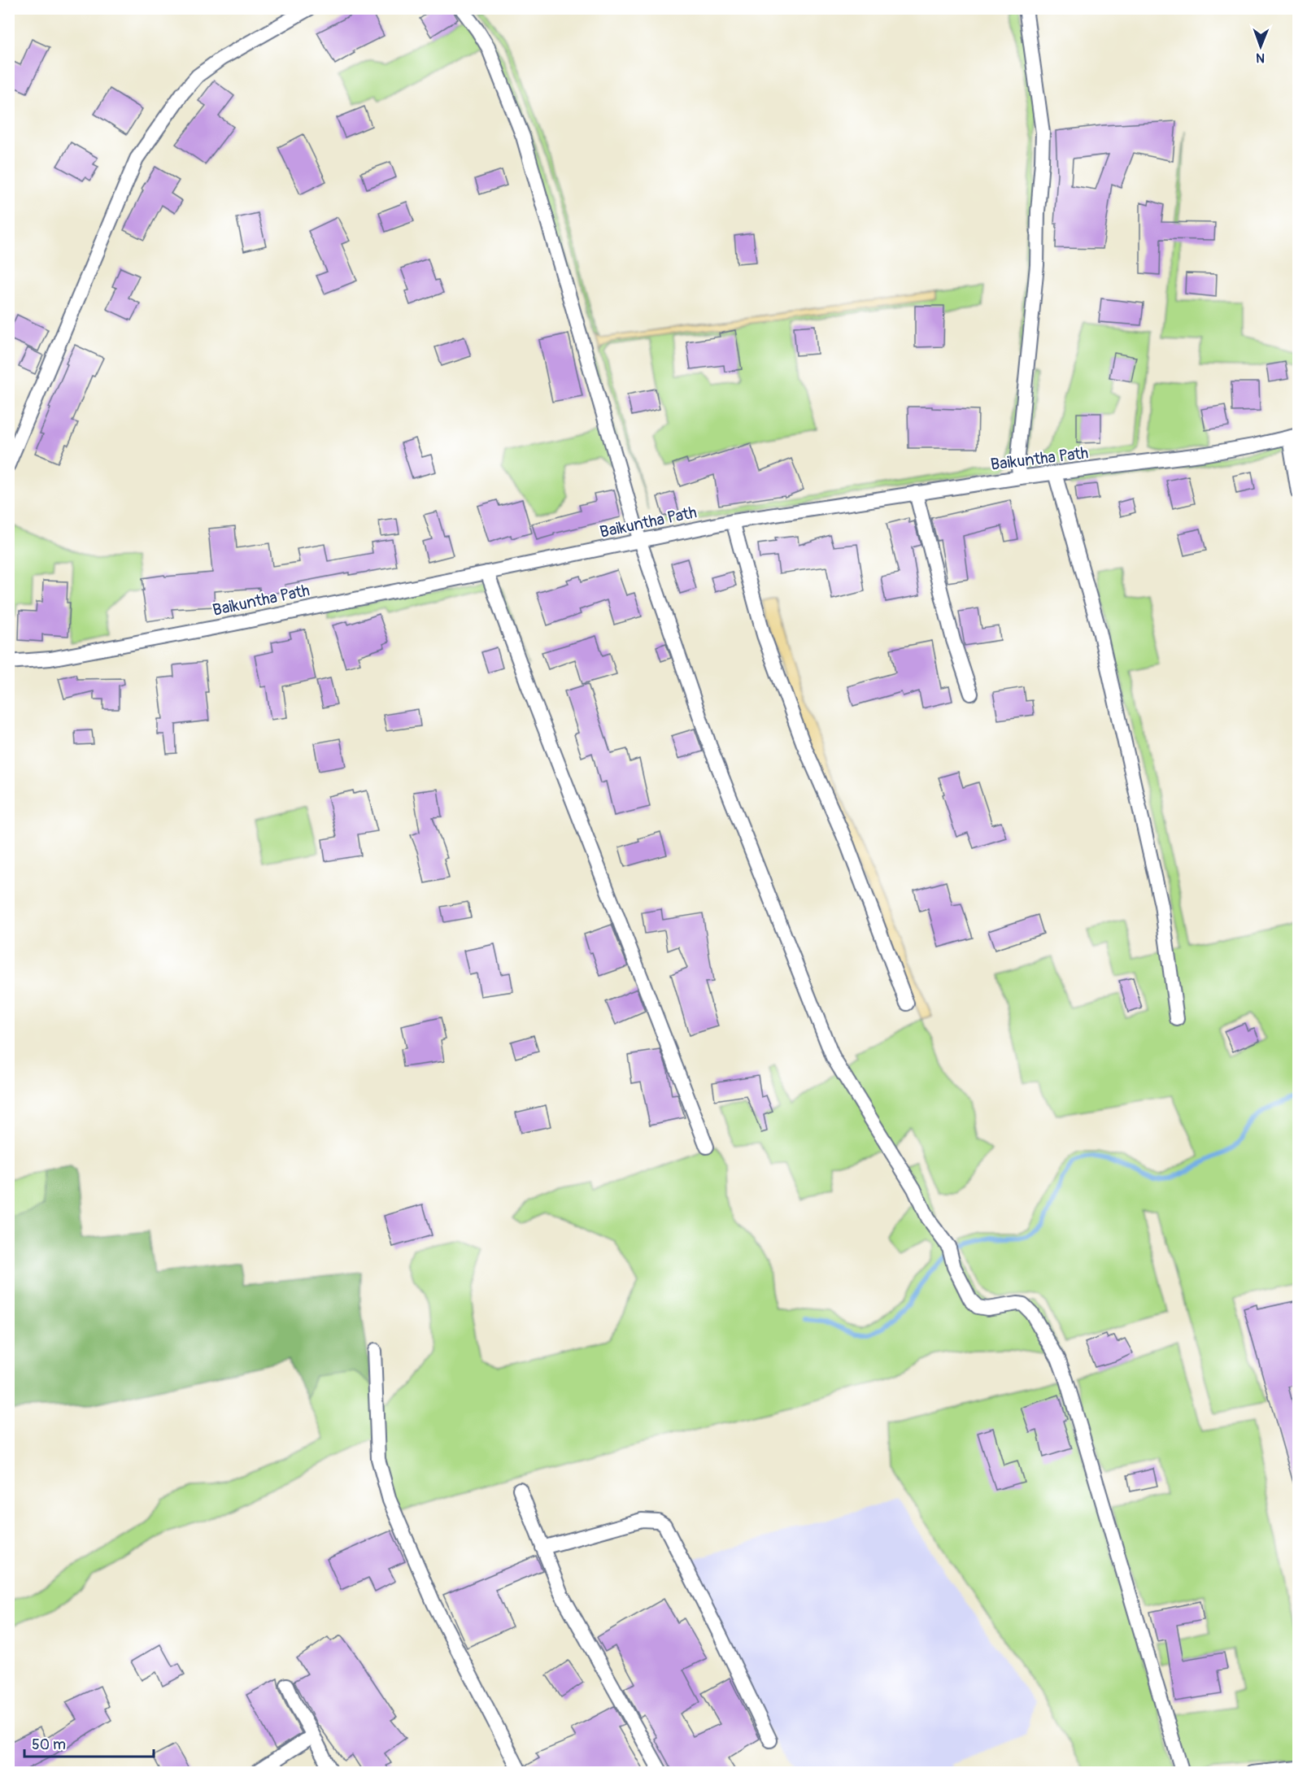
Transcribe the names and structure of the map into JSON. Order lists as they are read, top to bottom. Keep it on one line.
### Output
{"streets":{"street":["Baikuntha Path"]},"scale_bar":"50 m","north":"bottom"}
